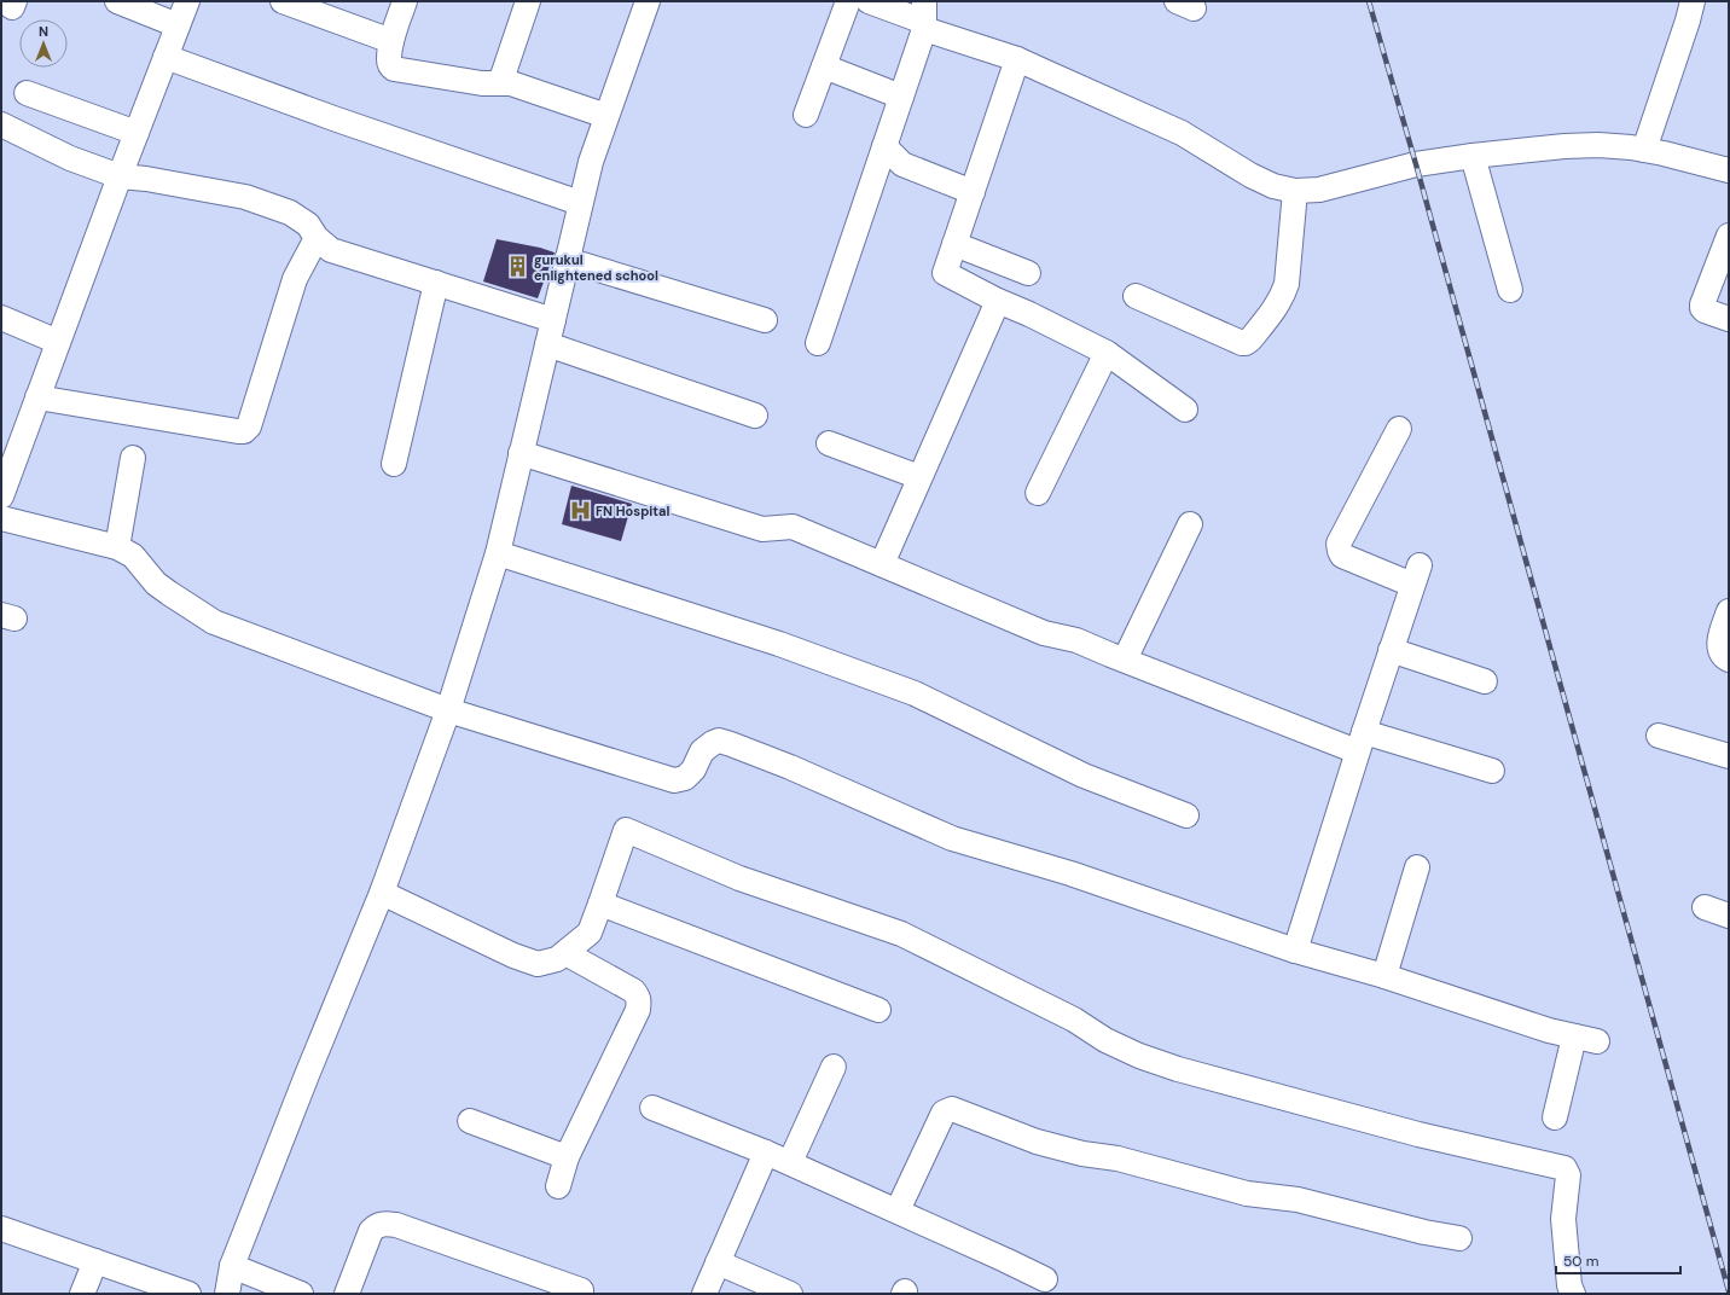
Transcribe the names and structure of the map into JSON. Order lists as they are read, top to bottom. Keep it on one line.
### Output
{"places":{"building":["gurukul enlightened school"],"hospital":["FN Hospital"]},"scale_bar":"50 m","north":"top"}
